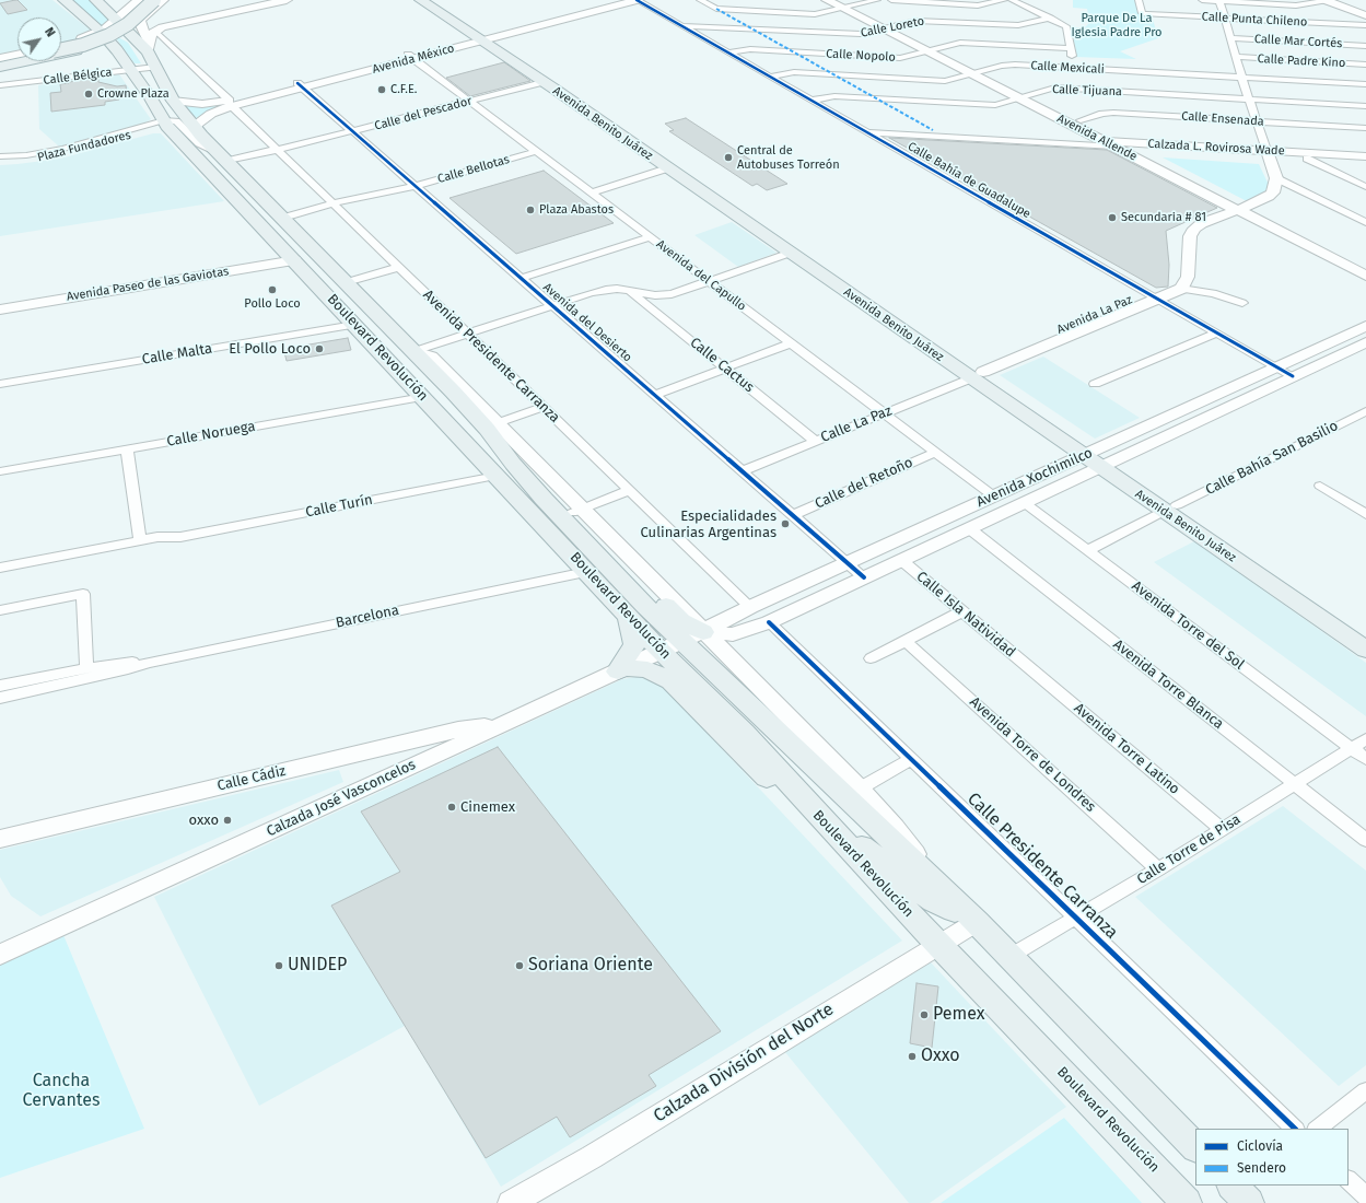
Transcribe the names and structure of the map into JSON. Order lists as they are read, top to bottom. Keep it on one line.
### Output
{"streets":{"main road":["Avenida Benito Juárez","Boulevard Revolución"],"street":["Calle Punta Chileno","Calle Loreto","Calle Mar Cortés","Calle Nopolo","Avenida México","Calle Padre Kino","Calle Mexicali","Calle Bélgica","Calle Tijuana","Calle del Pescador","Calle Ensenada","Avenida Allende","Plaza Fundadores","Calzada L. Rovirosa Wade","Calle Bellotas","Calle Bahía de Guadalupe","Avenida del Capullo","Avenida Paseo de las Gaviotas","Avenida La Paz","Avenida del Desierto","Calle Malta","Avenida Presidente Carranza","Calle Cactus","Calle La Paz","Calle Noruega","Calle Bahía San Basilio","Avenida Xochimilco","Calle del Retoño","Calle Turín","Calle Isla Natividad","Barcelona","Avenida Torre del Sol","Avenida Torre Blanca","Avenida Torre Latino","Avenida Torre de Londres","Calle Cádiz","Calzada José Vasconcelos","Calle Torre de Pisa","Calle Presidente Carranza","Calzada División del Norte"]},"crossings":[["Calle Loreto","Avenida Allende"],["Calle Loreto","Calle Bahía de Guadalupe"],["Calle Nopolo","Avenida Allende"],["Calle Nopolo","Calle Bahía de Guadalupe"],["Avenida México","Avenida Benito Juárez"],["Avenida México","Calle Bahía de Guadalupe"],["Avenida México","Avenida del Capullo"],["Avenida México","Avenida del Desierto"],["Avenida México","Avenida Presidente Carranza"],["Calle Mexicali","Avenida Allende"],["Calle Mexicali","Calle Bahía de Guadalupe"],["Calle Bélgica","Boulevard Revolución"],["Calle Tijuana","Avenida Allende"],["Calle Tijuana","Calle Bahía de Guadalupe"],["Calle del Pescador","Avenida Benito Juárez"],["Calle del Pescador","Avenida del Capullo"],["Calle del Pescador","Avenida del Desierto"],["Calle del Pescador","Avenida Presidente Carranza"],["Calle Ensenada","Avenida Allende"],["Avenida Benito Juárez","Avenida La Paz"],["Avenida Benito Juárez","Calle La Paz"],["Avenida Benito Juárez","Calle Bahía San Basilio"],["Avenida Benito Juárez","Avenida Xochimilco"],["Avenida Allende","Calzada L. Rovirosa Wade"],["Plaza Fundadores","Boulevard Revolución"],["Calzada L. Rovirosa Wade","Calle Bahía de Guadalupe"],["Calle Bellotas","Avenida del Capullo"],["Calle Bellotas","Avenida del Desierto"],["Calle Bellotas","Avenida Presidente Carranza"],["Calle Bahía de Guadalupe","Avenida La Paz"],["Calle Bahía de Guadalupe","Avenida Xochimilco"],["Avenida del Capullo","Calle La Paz"],["Avenida del Capullo","Avenida Xochimilco"],["Avenida del Capullo","Calle del Retoño"],["Avenida Paseo de las Gaviotas","Boulevard Revolución"],["Avenida La Paz","Calle La Paz"],["Avenida del Desierto","Calle La Paz"],["Avenida del Desierto","Avenida Xochimilco"],["Avenida del Desierto","Calle del Retoño"],["Boulevard Revolución","Calle Malta"],["Boulevard Revolución","Calle Noruega"],["Boulevard Revolución","Avenida Xochimilco"],["Boulevard Revolución","Calle Turín"],["Boulevard Revolución","Barcelona"],["Boulevard Revolución","Calzada José Vasconcelos"],["Boulevard Revolución","Calzada División del Norte"],["Avenida Presidente Carranza","Avenida Xochimilco"],["Calle Cactus","Calle La Paz"],["Calle Bahía San Basilio","Avenida Torre del Sol"],["Avenida Xochimilco","Calle Isla Natividad"],["Avenida Xochimilco","Avenida Torre del Sol"],["Avenida Xochimilco","Avenida Torre Blanca"],["Avenida Xochimilco","Calzada José Vasconcelos"],["Avenida Xochimilco","Calle Presidente Carranza"],["Calle Isla Natividad","Avenida Torre Latino"],["Avenida Torre del Sol","Calle Torre de Pisa"],["Avenida Torre Blanca","Calle Torre de Pisa"],["Avenida Torre Latino","Calle Torre de Pisa"],["Avenida Torre de Londres","Calle Torre de Pisa"],["Calle Cádiz","Calzada José Vasconcelos"],["Calle Torre de Pisa","Calle Presidente Carranza"]],"parks":["Parque De La Iglesia Padre Pro","Cancha Cervantes"],"places":["C.F.E.","Crowne Plaza","Central de Autobuses Torreón","Plaza Abastos","Secundaria # 81","Pollo Loco","El Pollo Loco","Especialidades Culinarias Argentinas","Cinemex","oxxo","UNIDEP","Soriana Oriente","Pemex","Oxxo"],"legend":["Ciclovía","Sendero"],"north":"top right"}
